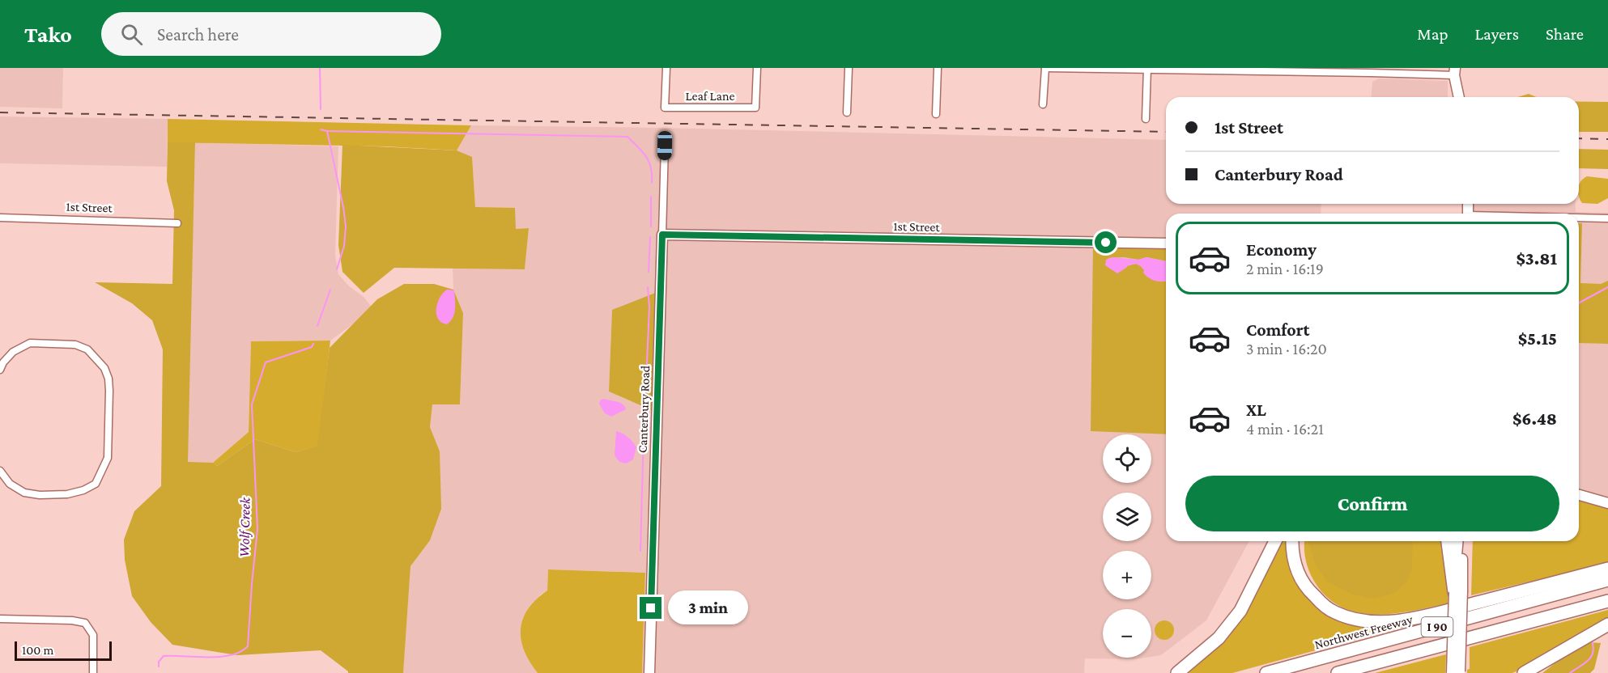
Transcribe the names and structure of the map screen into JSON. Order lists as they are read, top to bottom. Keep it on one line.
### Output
{"streets":{"highway":["I 90","Northwest Freeway"],"street":["Leaf Lane","1st Street","Canterbury Road"]},"crossings":[["1st Street","Canterbury Road"]],"water":["Wolf Creek"],"scale_bar":"100 m","page":{"header":"Tako","search":"Search here","nav":["Map","Layers","Share"],"banner":["1st Street","Canterbury Road"],"list":[{"name":"Economy","note":"2 min · 16:19","value":"$3.81"},{"name":"Comfort","note":"3 min · 16:20","value":"$5.15"},{"name":"XL","note":"4 min · 16:21","value":"$6.48"}],"map_buttons":["+","−"],"buttons":"Confirm","bubble":"3 min","scale":"100 m"}}
